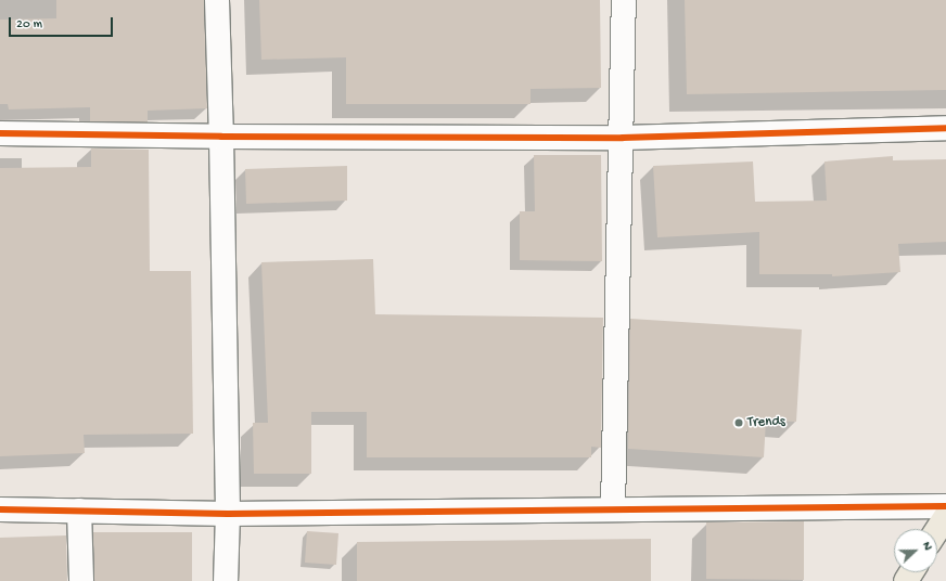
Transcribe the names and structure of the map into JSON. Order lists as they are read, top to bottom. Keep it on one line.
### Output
{"places":["Trends"],"scale_bar":"20 m","north":"right"}
